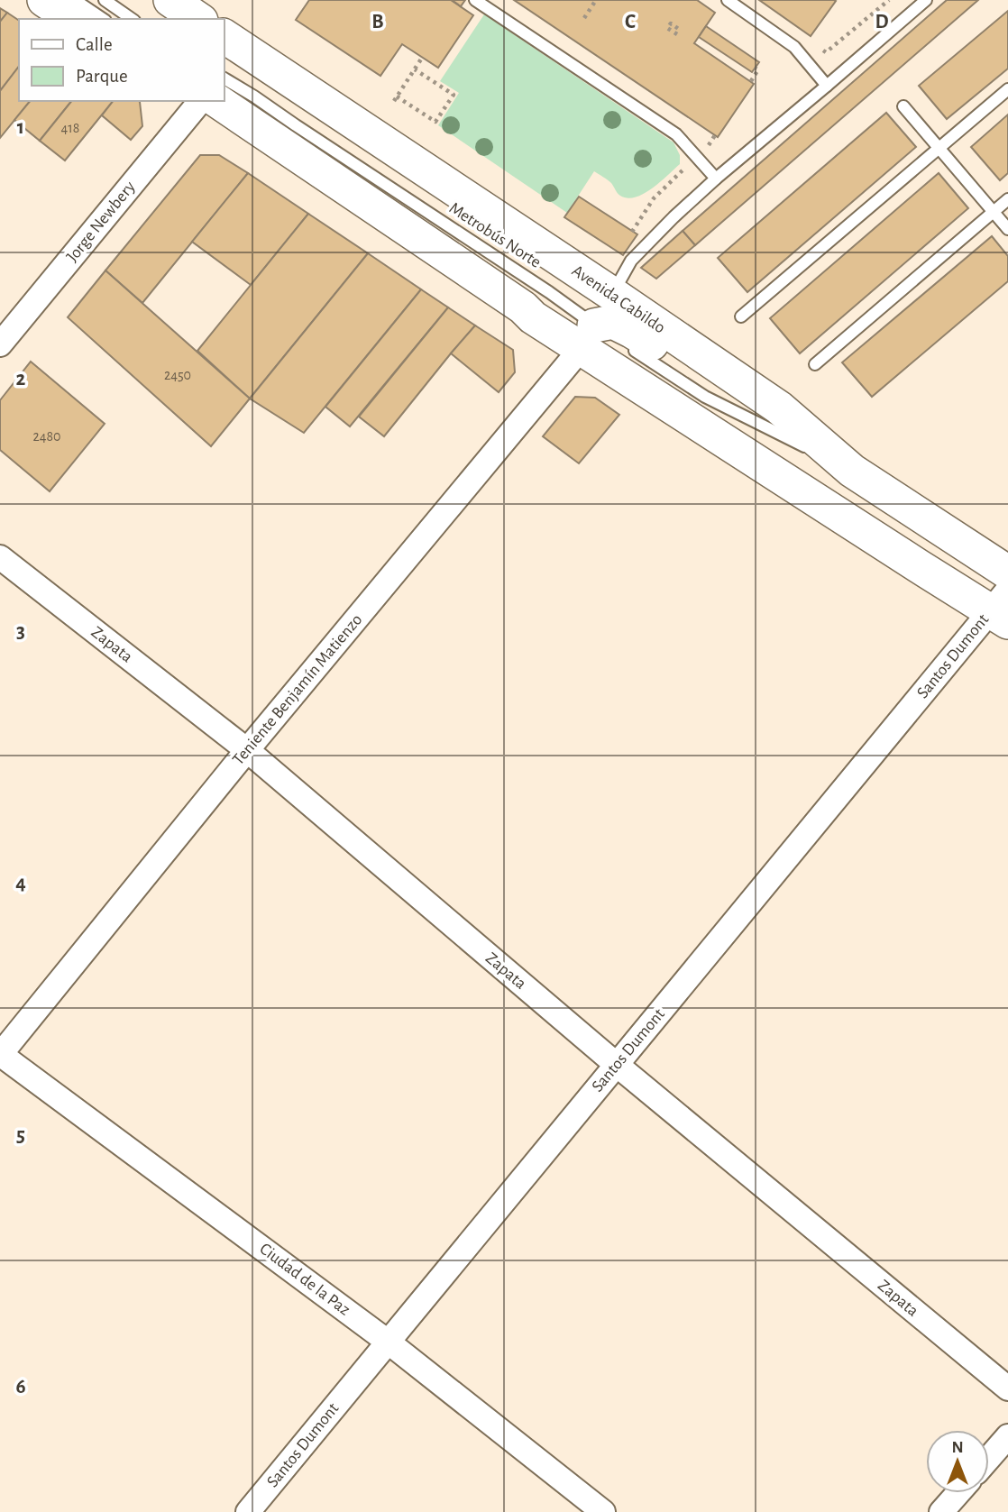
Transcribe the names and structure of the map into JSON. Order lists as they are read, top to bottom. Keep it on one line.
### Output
{"streets":{"main road":["Avenida Cabildo"],"street":["Jorge Newbery","Zapata","Santos Dumont","Teniente Benjamín Matienzo","Ciudad de la Paz"],"lane":["Metrobús Norte"]},"crossings":[["Metrobús Norte","Avenida Cabildo"],["Metrobús Norte","Teniente Benjamín Matienzo"],["Avenida Cabildo","Santos Dumont"],["Avenida Cabildo","Teniente Benjamín Matienzo"],["Zapata","Santos Dumont"],["Zapata","Teniente Benjamín Matienzo"],["Santos Dumont","Ciudad de la Paz"],["Teniente Benjamín Matienzo","Ciudad de la Paz"]],"house_numbers":["418","2450","2480"],"legend":["Calle","Parque"],"north":"top","grid":{"columns":["B","C","D"],"rows":["1","2","3","4","5","6"]}}
